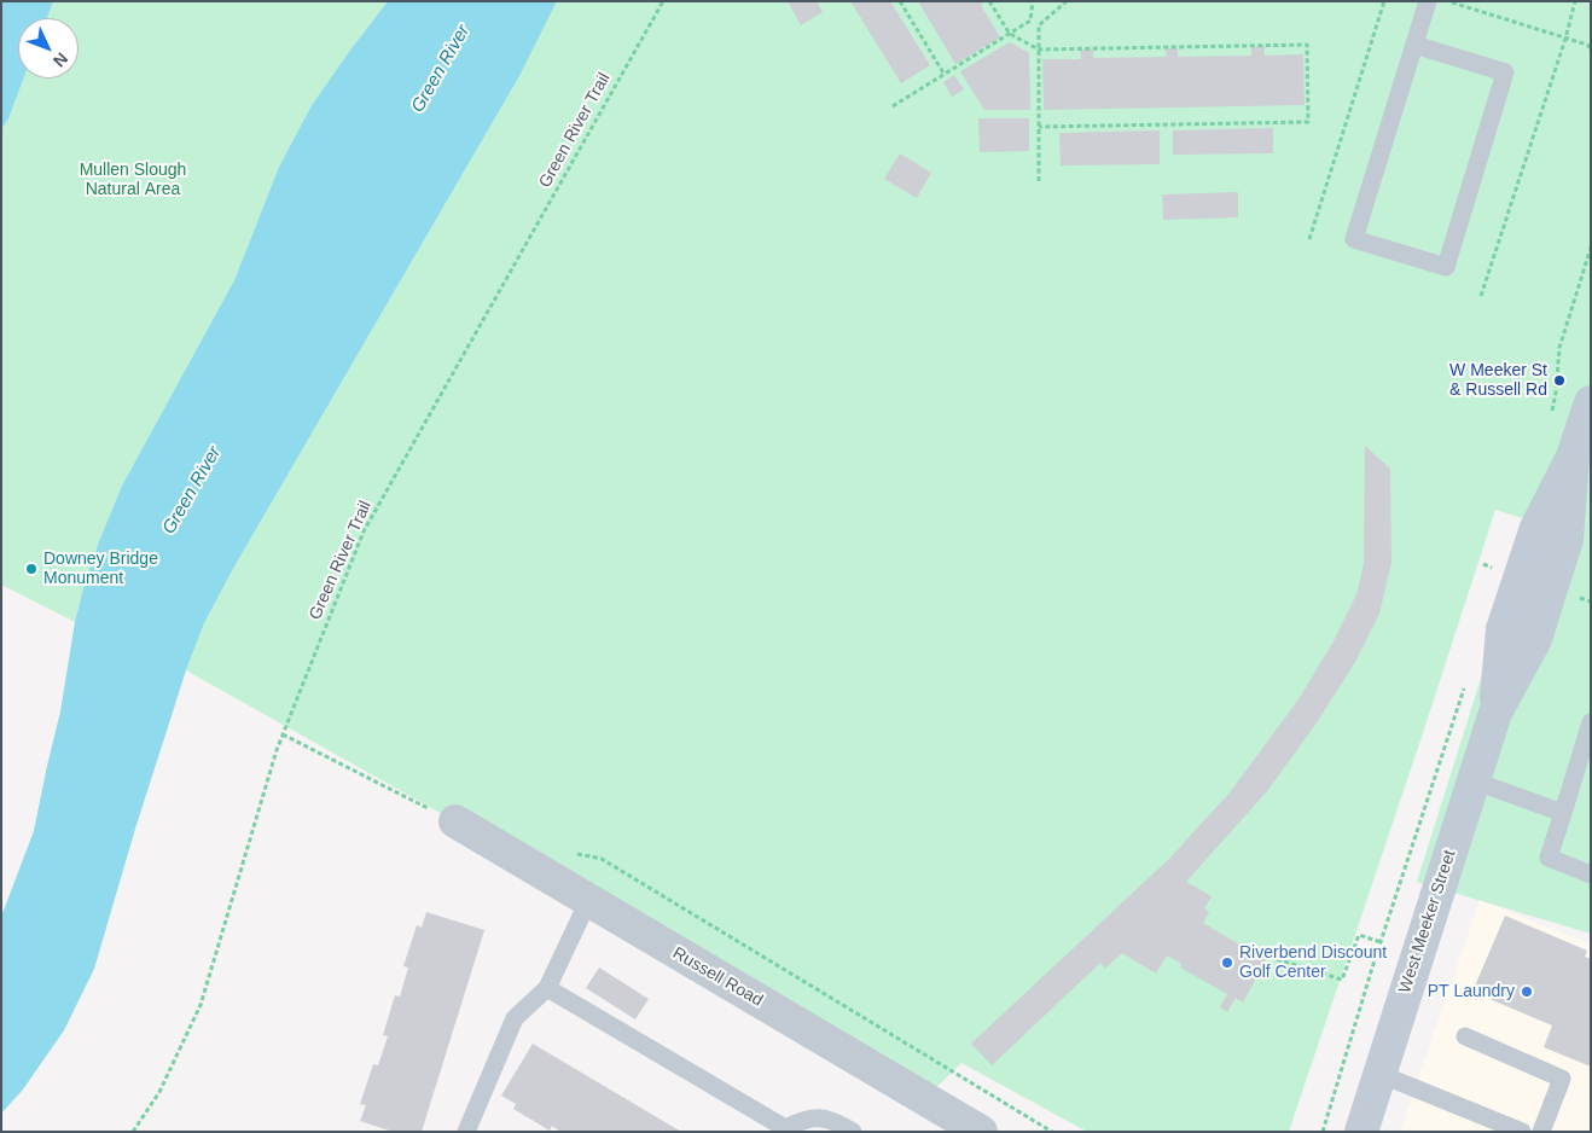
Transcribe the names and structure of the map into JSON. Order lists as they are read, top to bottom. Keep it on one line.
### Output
{"streets":{"main road":["West Meeker Street"],"street":["Russell Road"],"path":["Green River Trail"]},"water":["Green River"],"parks":["Mullen Slough Natural Area"],"places":["W Meeker St & Russell Rd","Downey Bridge Monument","Riverbend Discount Golf Center","PT Laundry"],"north":"bottom right"}
